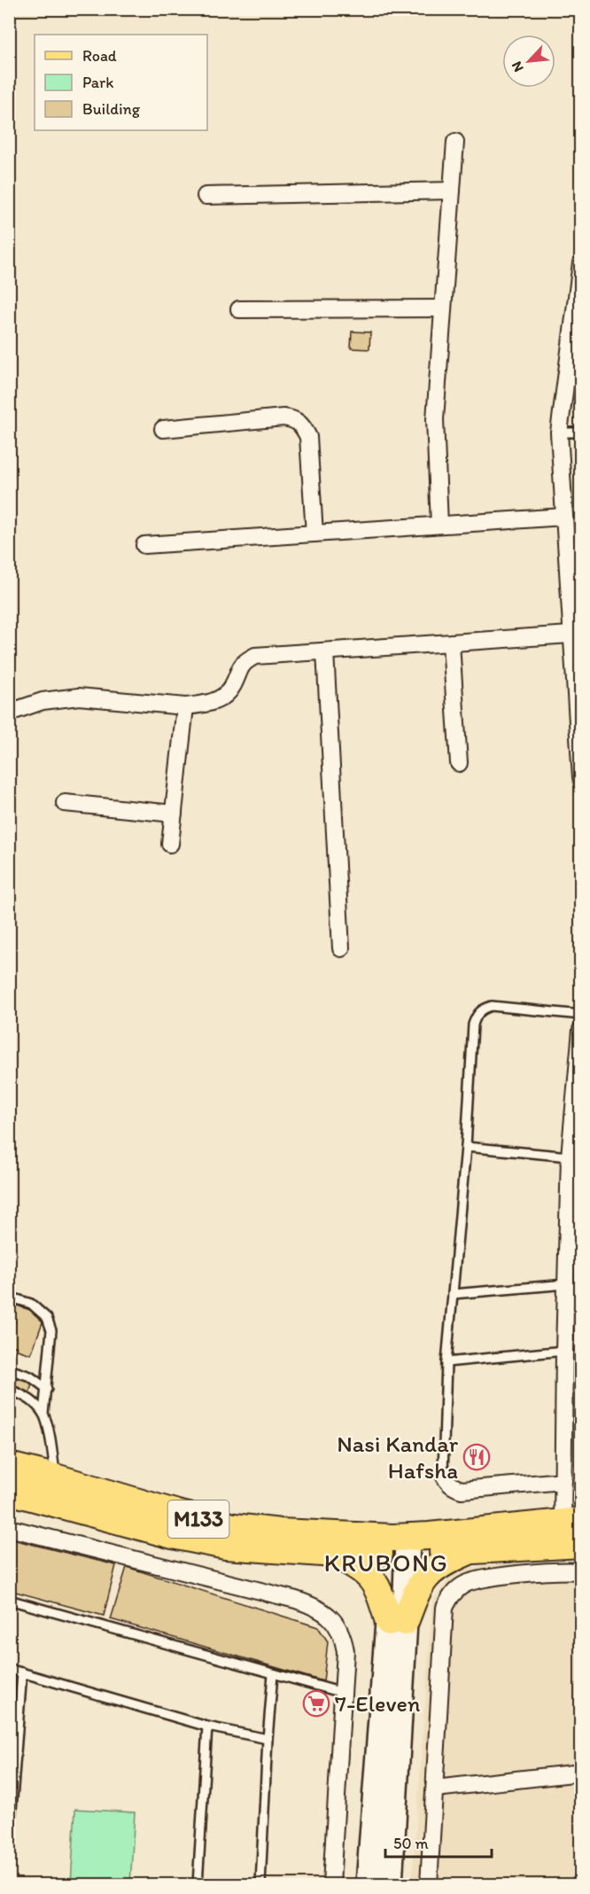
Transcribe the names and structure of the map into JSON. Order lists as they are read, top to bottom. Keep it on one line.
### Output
{"streets":{"main road":["M133"]},"districts":["KRUBONG"],"places":{"restaurant":["Nasi Kandar Hafsha"],"supermarket":["7-Eleven"]},"legend":["Road","Park","Building"],"scale_bar":"50 m","north":"bottom left"}
